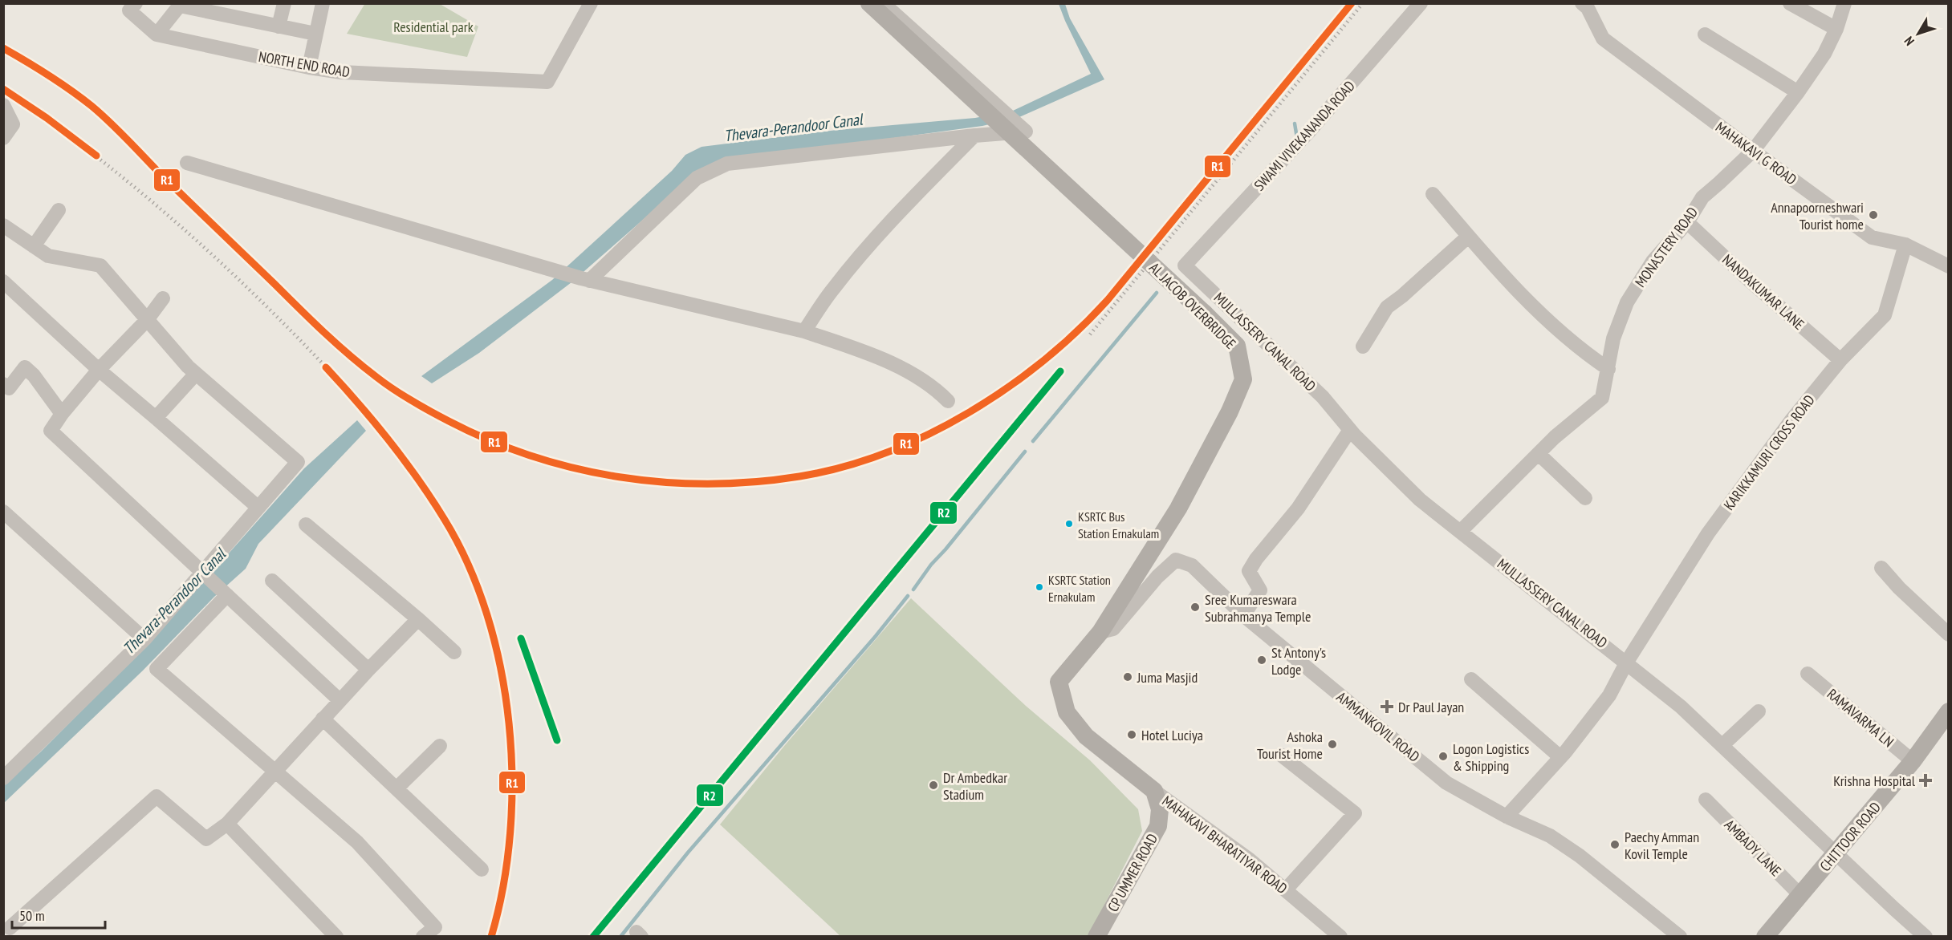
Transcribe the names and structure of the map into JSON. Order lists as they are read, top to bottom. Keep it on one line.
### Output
{"streets":{"main road":["AL JACOB OVERBRIDGE","CHITTOOR ROAD","CP UMMER ROAD"],"street":["NORTH END ROAD","SWAMI VIVEKANANDA ROAD","MAHAKAVI G ROAD","MONASTERY ROAD","NANDAKUMAR LANE","MULLASSERY CANAL ROAD","KARIKKAMURI CROSS ROAD","RAMAVARMA LN","AMMANKOVIL ROAD","MAHAKAVI BHARATIYAR ROAD","AMBADY LANE"]},"crossings":[["SWAMI VIVEKANANDA ROAD","MULLASSERY CANAL ROAD"],["MAHAKAVI G ROAD","MONASTERY ROAD"],["MAHAKAVI G ROAD","KARIKKAMURI CROSS ROAD"],["MONASTERY ROAD","NANDAKUMAR LANE"],["MONASTERY ROAD","MULLASSERY CANAL ROAD"],["NANDAKUMAR LANE","KARIKKAMURI CROSS ROAD"],["AL JACOB OVERBRIDGE","AMMANKOVIL ROAD"],["MULLASSERY CANAL ROAD","KARIKKAMURI CROSS ROAD"],["MULLASSERY CANAL ROAD","CHITTOOR ROAD"],["KARIKKAMURI CROSS ROAD","AMMANKOVIL ROAD"],["RAMAVARMA LN","CHITTOOR ROAD"],["CHITTOOR ROAD","AMBADY LANE"],["MAHAKAVI BHARATIYAR ROAD","CP UMMER ROAD"]],"water":["Thevara-Perandoor Canal"],"parks":["Residential park"],"places":{"other":["Annapoorneshwari Tourist home","KSRTC Bus Station Ernakulam","KSRTC Station Ernakulam","Sree Kumareswara Subrahmanya Temple","St Antony's Lodge","Juma Masjid","Hotel Luciya","Ashoka Tourist Home","Logon Logistics & Shipping","Dr Ambedkar Stadium","Paechy Amman Kovil Temple"],"health":["Dr Paul Jayan","Krishna Hospital"]},"lines":["transit line R1","transit line R2"],"scale_bar":"50 m","north":"bottom left"}
